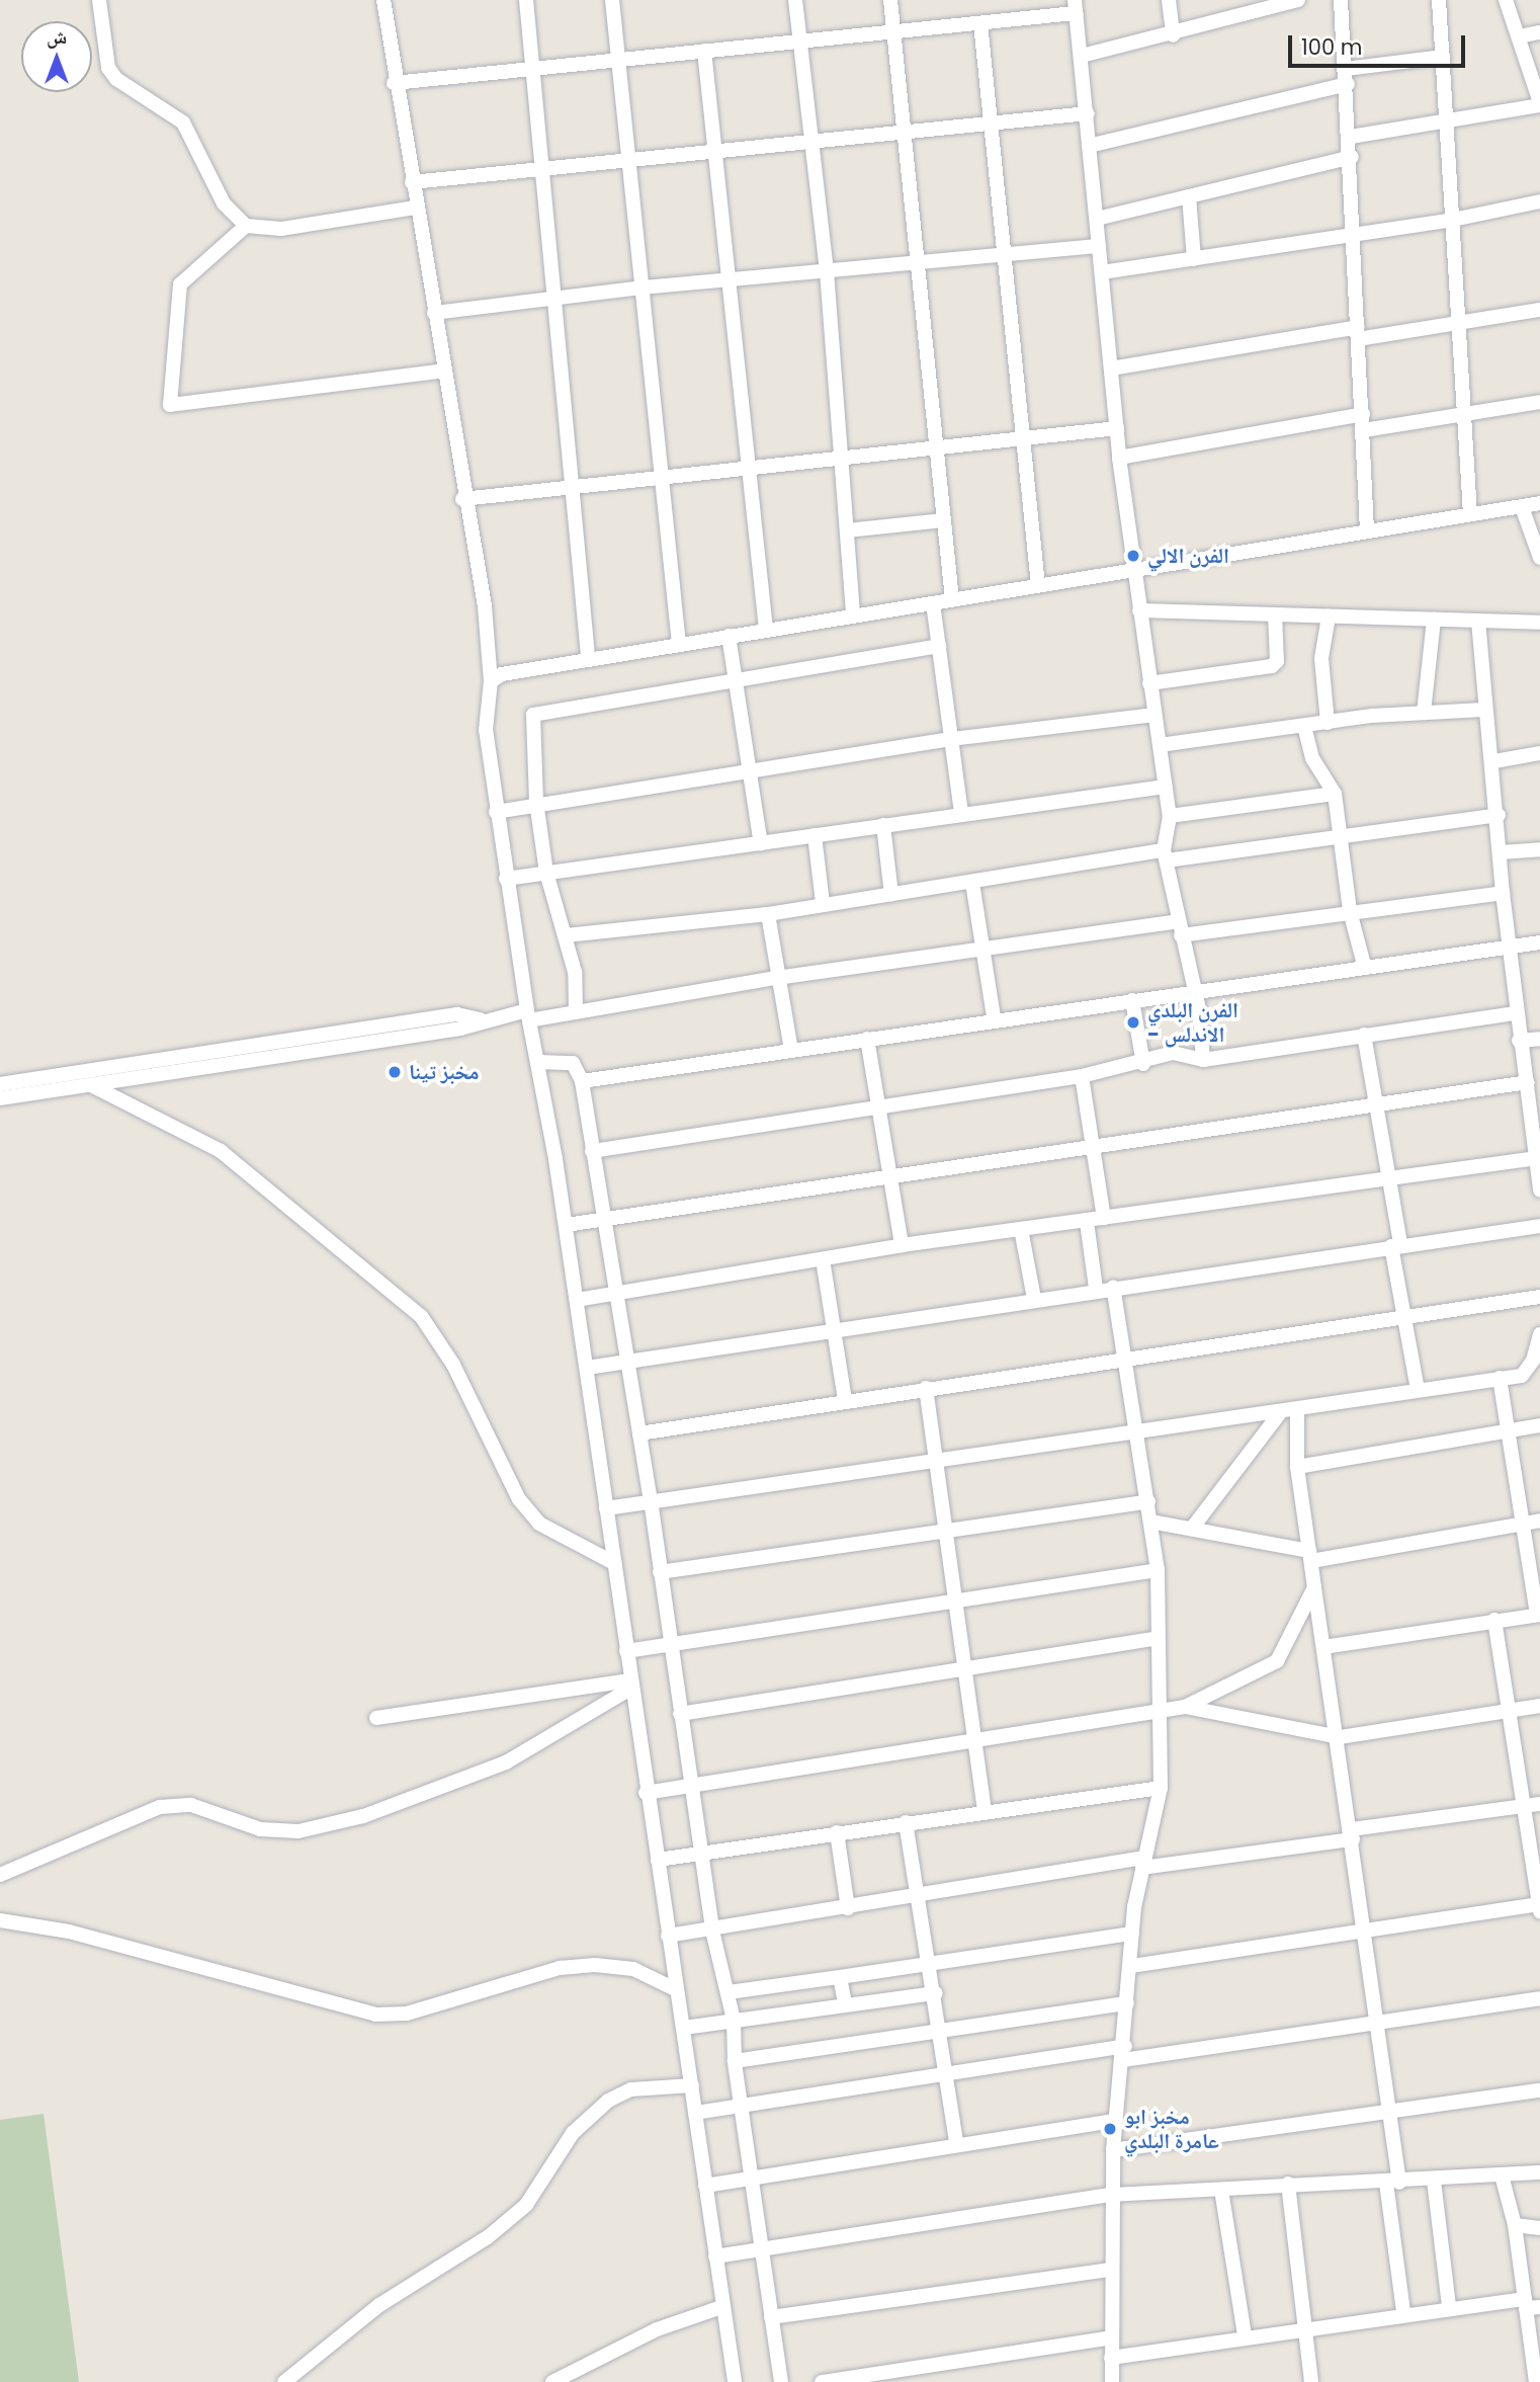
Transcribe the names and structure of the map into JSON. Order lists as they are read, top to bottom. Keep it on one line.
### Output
{"places":["الفرن الالي","الفرن البلدي - الاندلس","مخبز تينا","مخبز ابو عامرة البلدي"],"scale_bar":"100 m","north":"top"}
